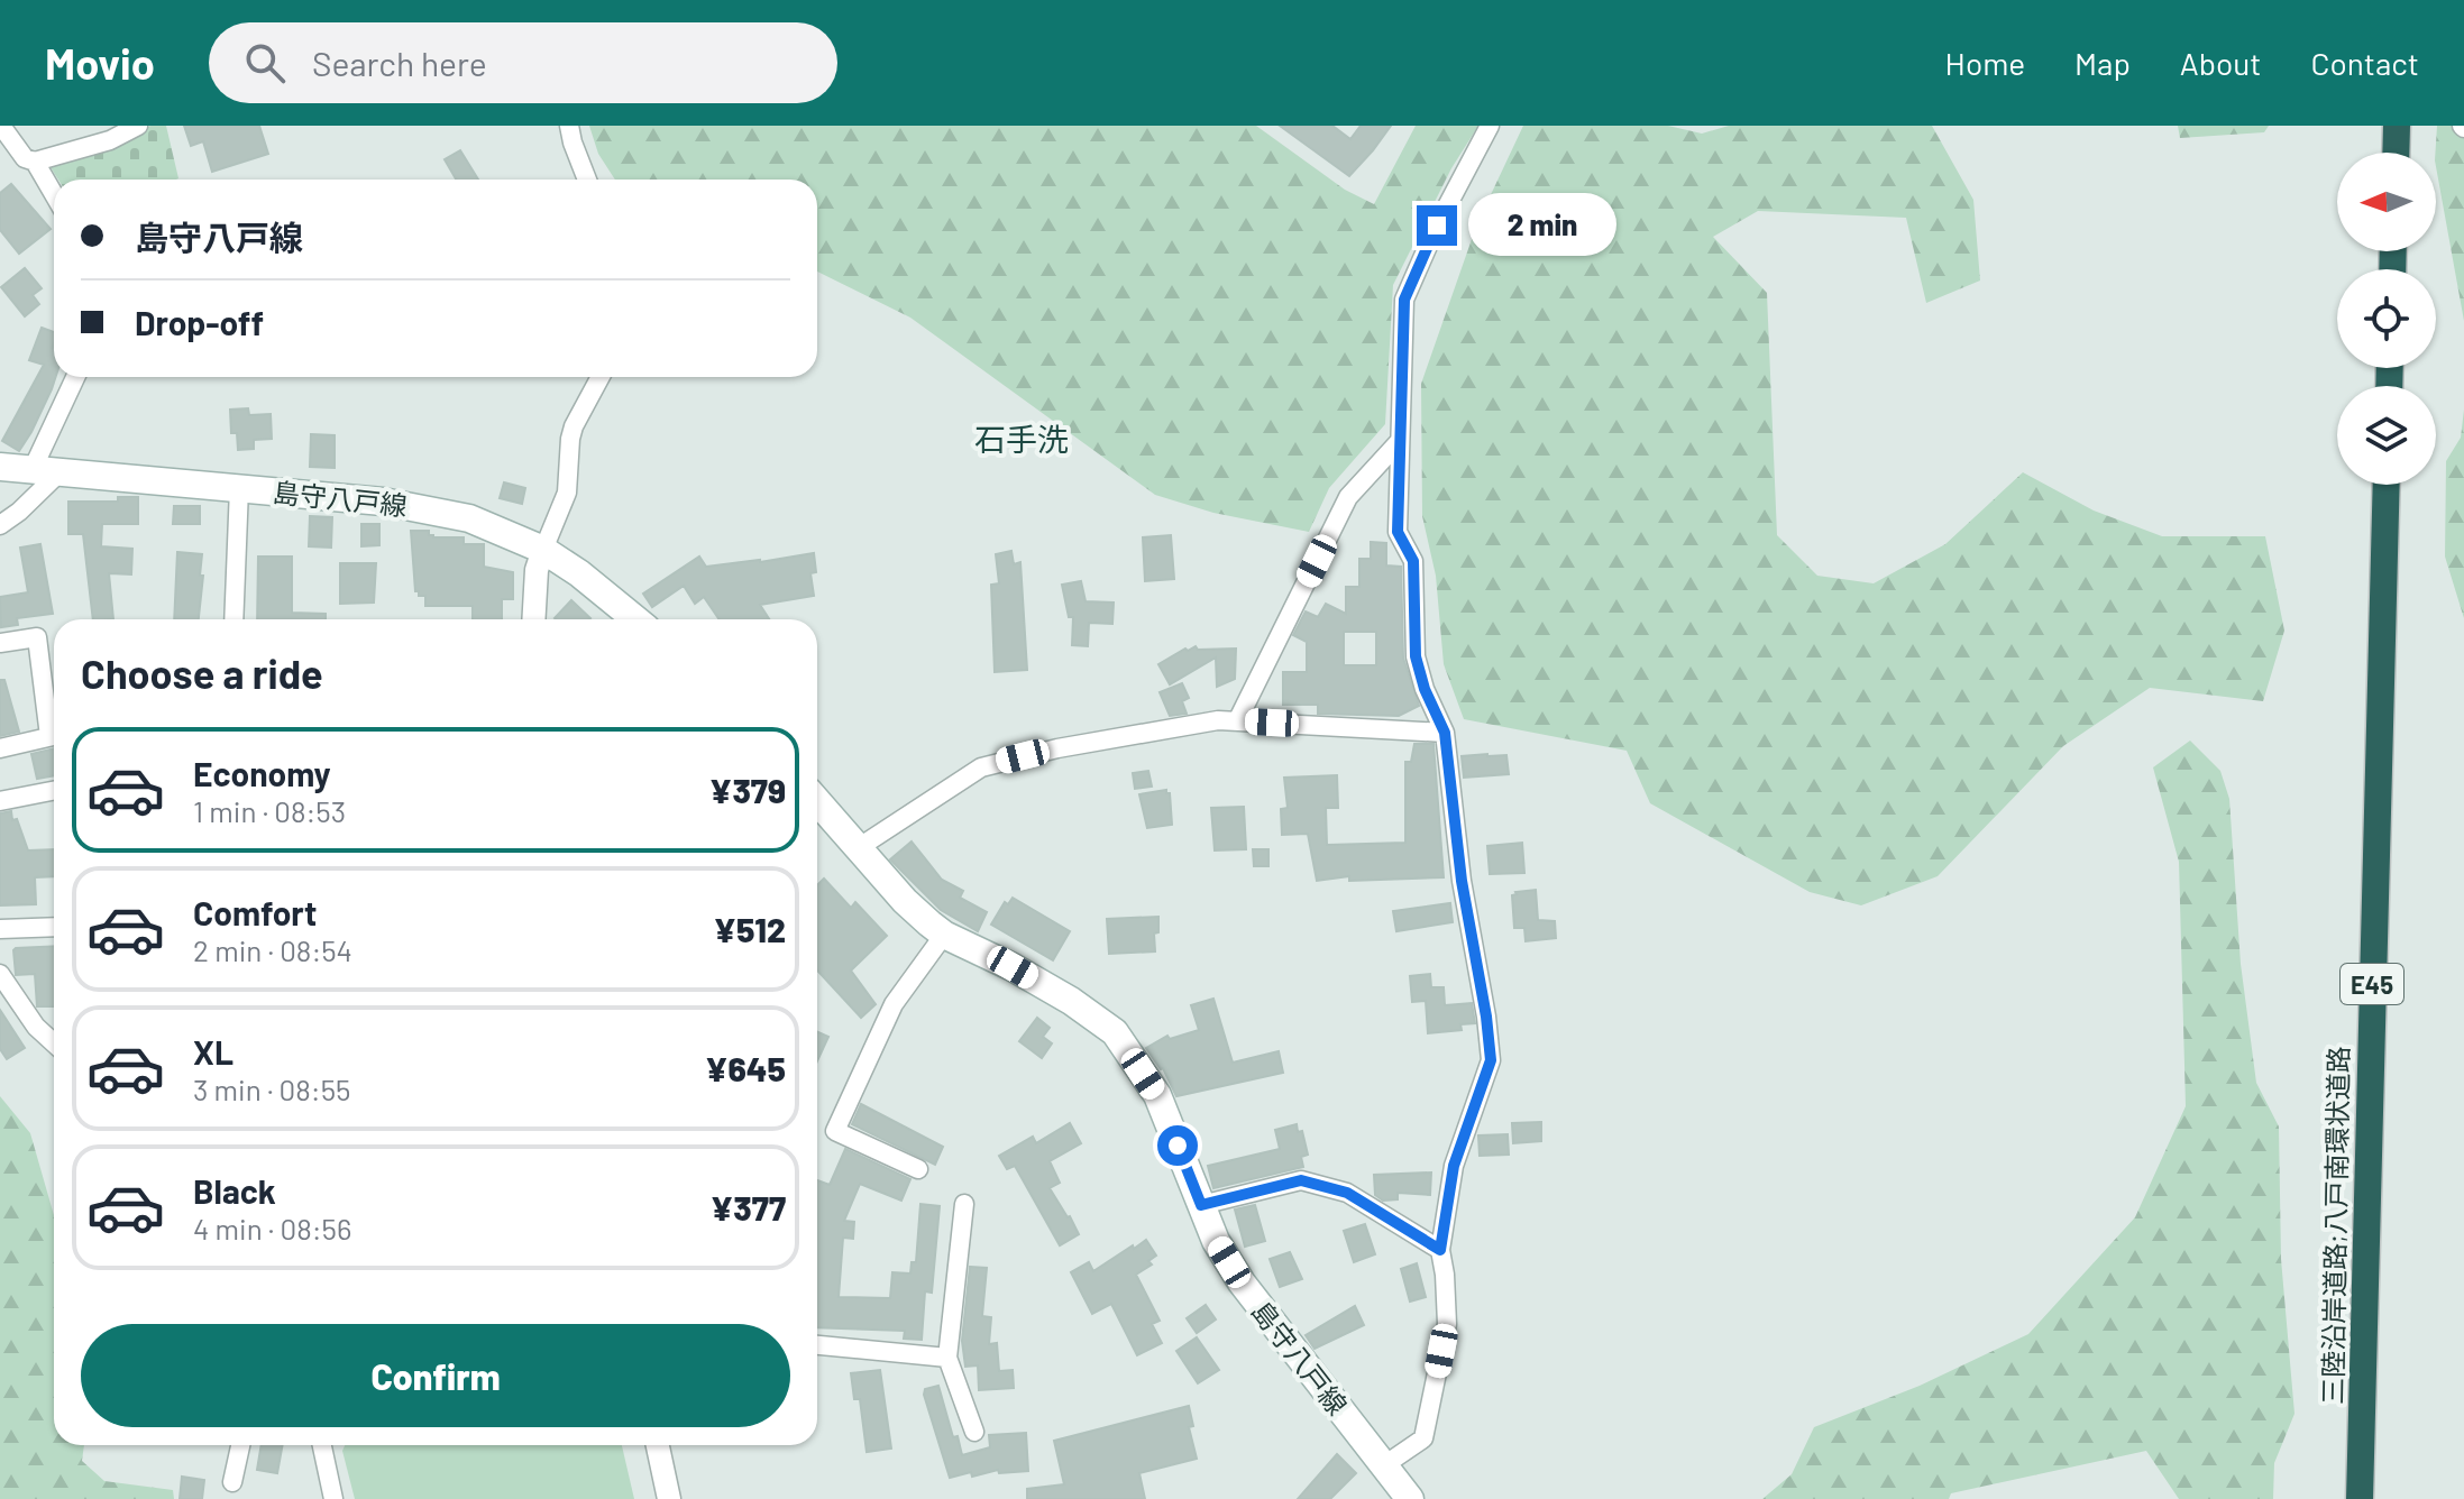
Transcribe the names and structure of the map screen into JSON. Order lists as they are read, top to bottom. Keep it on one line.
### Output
{"streets":{"highway":["E45","三陸沿岸道路;八戸南環状道路"],"main road":["島守八戸線"]},"districts":["石手洗"],"north":"left","page":{"header":"Movio","search":"Search here","nav":["Home","Map","About","Contact"],"banner":["島守八戸線","Drop-off"],"bubble":"2 min","heading":"Choose a ride","list":[{"name":"Economy","note":"1 min · 08:53","value":"¥379"},{"name":"Comfort","note":"2 min · 08:54","value":"¥512"},{"name":"XL","note":"3 min · 08:55","value":"¥645"},{"name":"Black","note":"4 min · 08:56","value":"¥377"}],"buttons":"Confirm"}}
